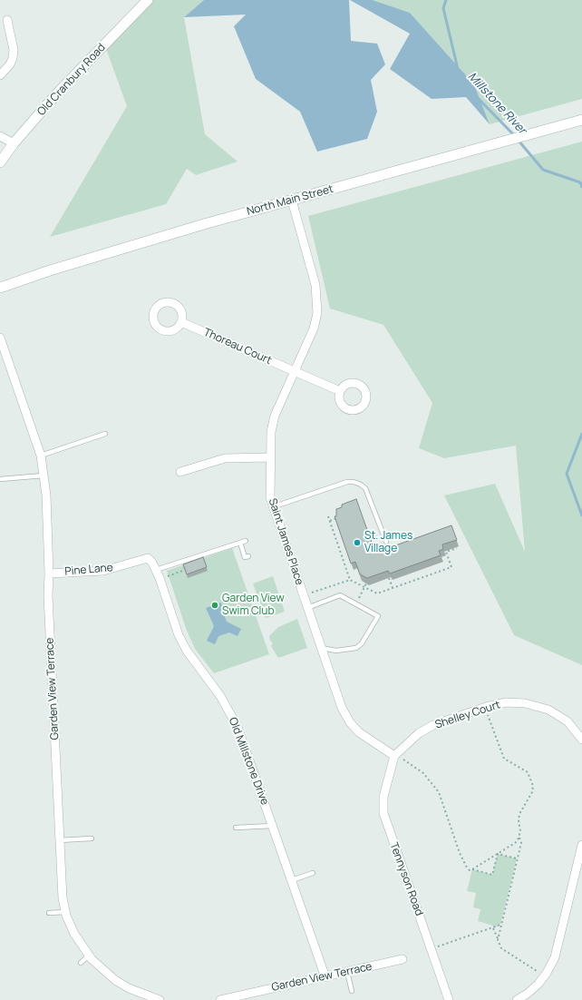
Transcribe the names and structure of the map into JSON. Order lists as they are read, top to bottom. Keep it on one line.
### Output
{"streets":{"street":["Old Cranbury Road","North Main Street","Thoreau Court","Saint James Place","Pine Lane","Garden View Terrace","Shelley Court","Old Millstone Drive","Tennyson Road"]},"crossings":[["North Main Street","Saint James Place"],["Thoreau Court","Saint James Place"],["Saint James Place","Shelley Court"],["Saint James Place","Tennyson Road"],["Pine Lane","Garden View Terrace"],["Pine Lane","Old Millstone Drive"],["Garden View Terrace","Old Millstone Drive"],["Shelley Court","Tennyson Road"]],"water":["Millstone River"],"places":["St. James Village","Garden View Swim Club"]}
